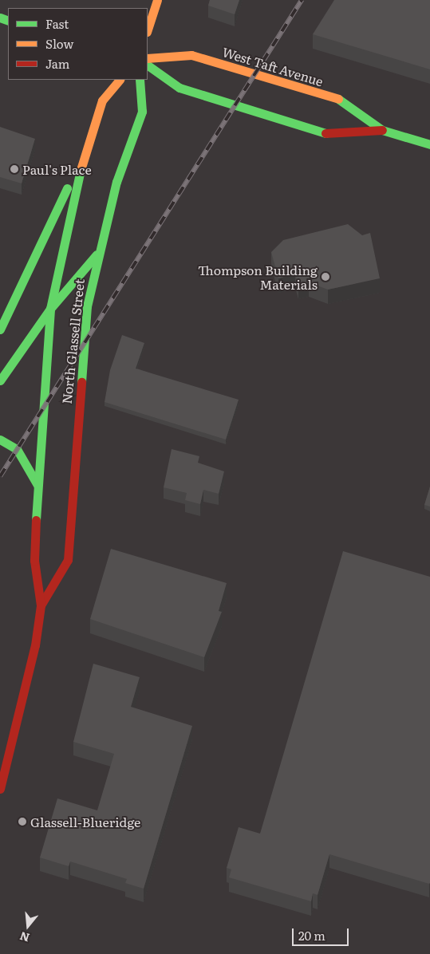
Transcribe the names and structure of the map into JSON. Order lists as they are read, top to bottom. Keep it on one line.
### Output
{"streets":{"main road":["West Taft Avenue","North Glassell Street"]},"places":["Paul's Place","Thompson Building Materials","Glassell-Blueridge"],"legend":["Fast","Slow","Jam"],"scale_bar":"20 m","north":"bottom"}
